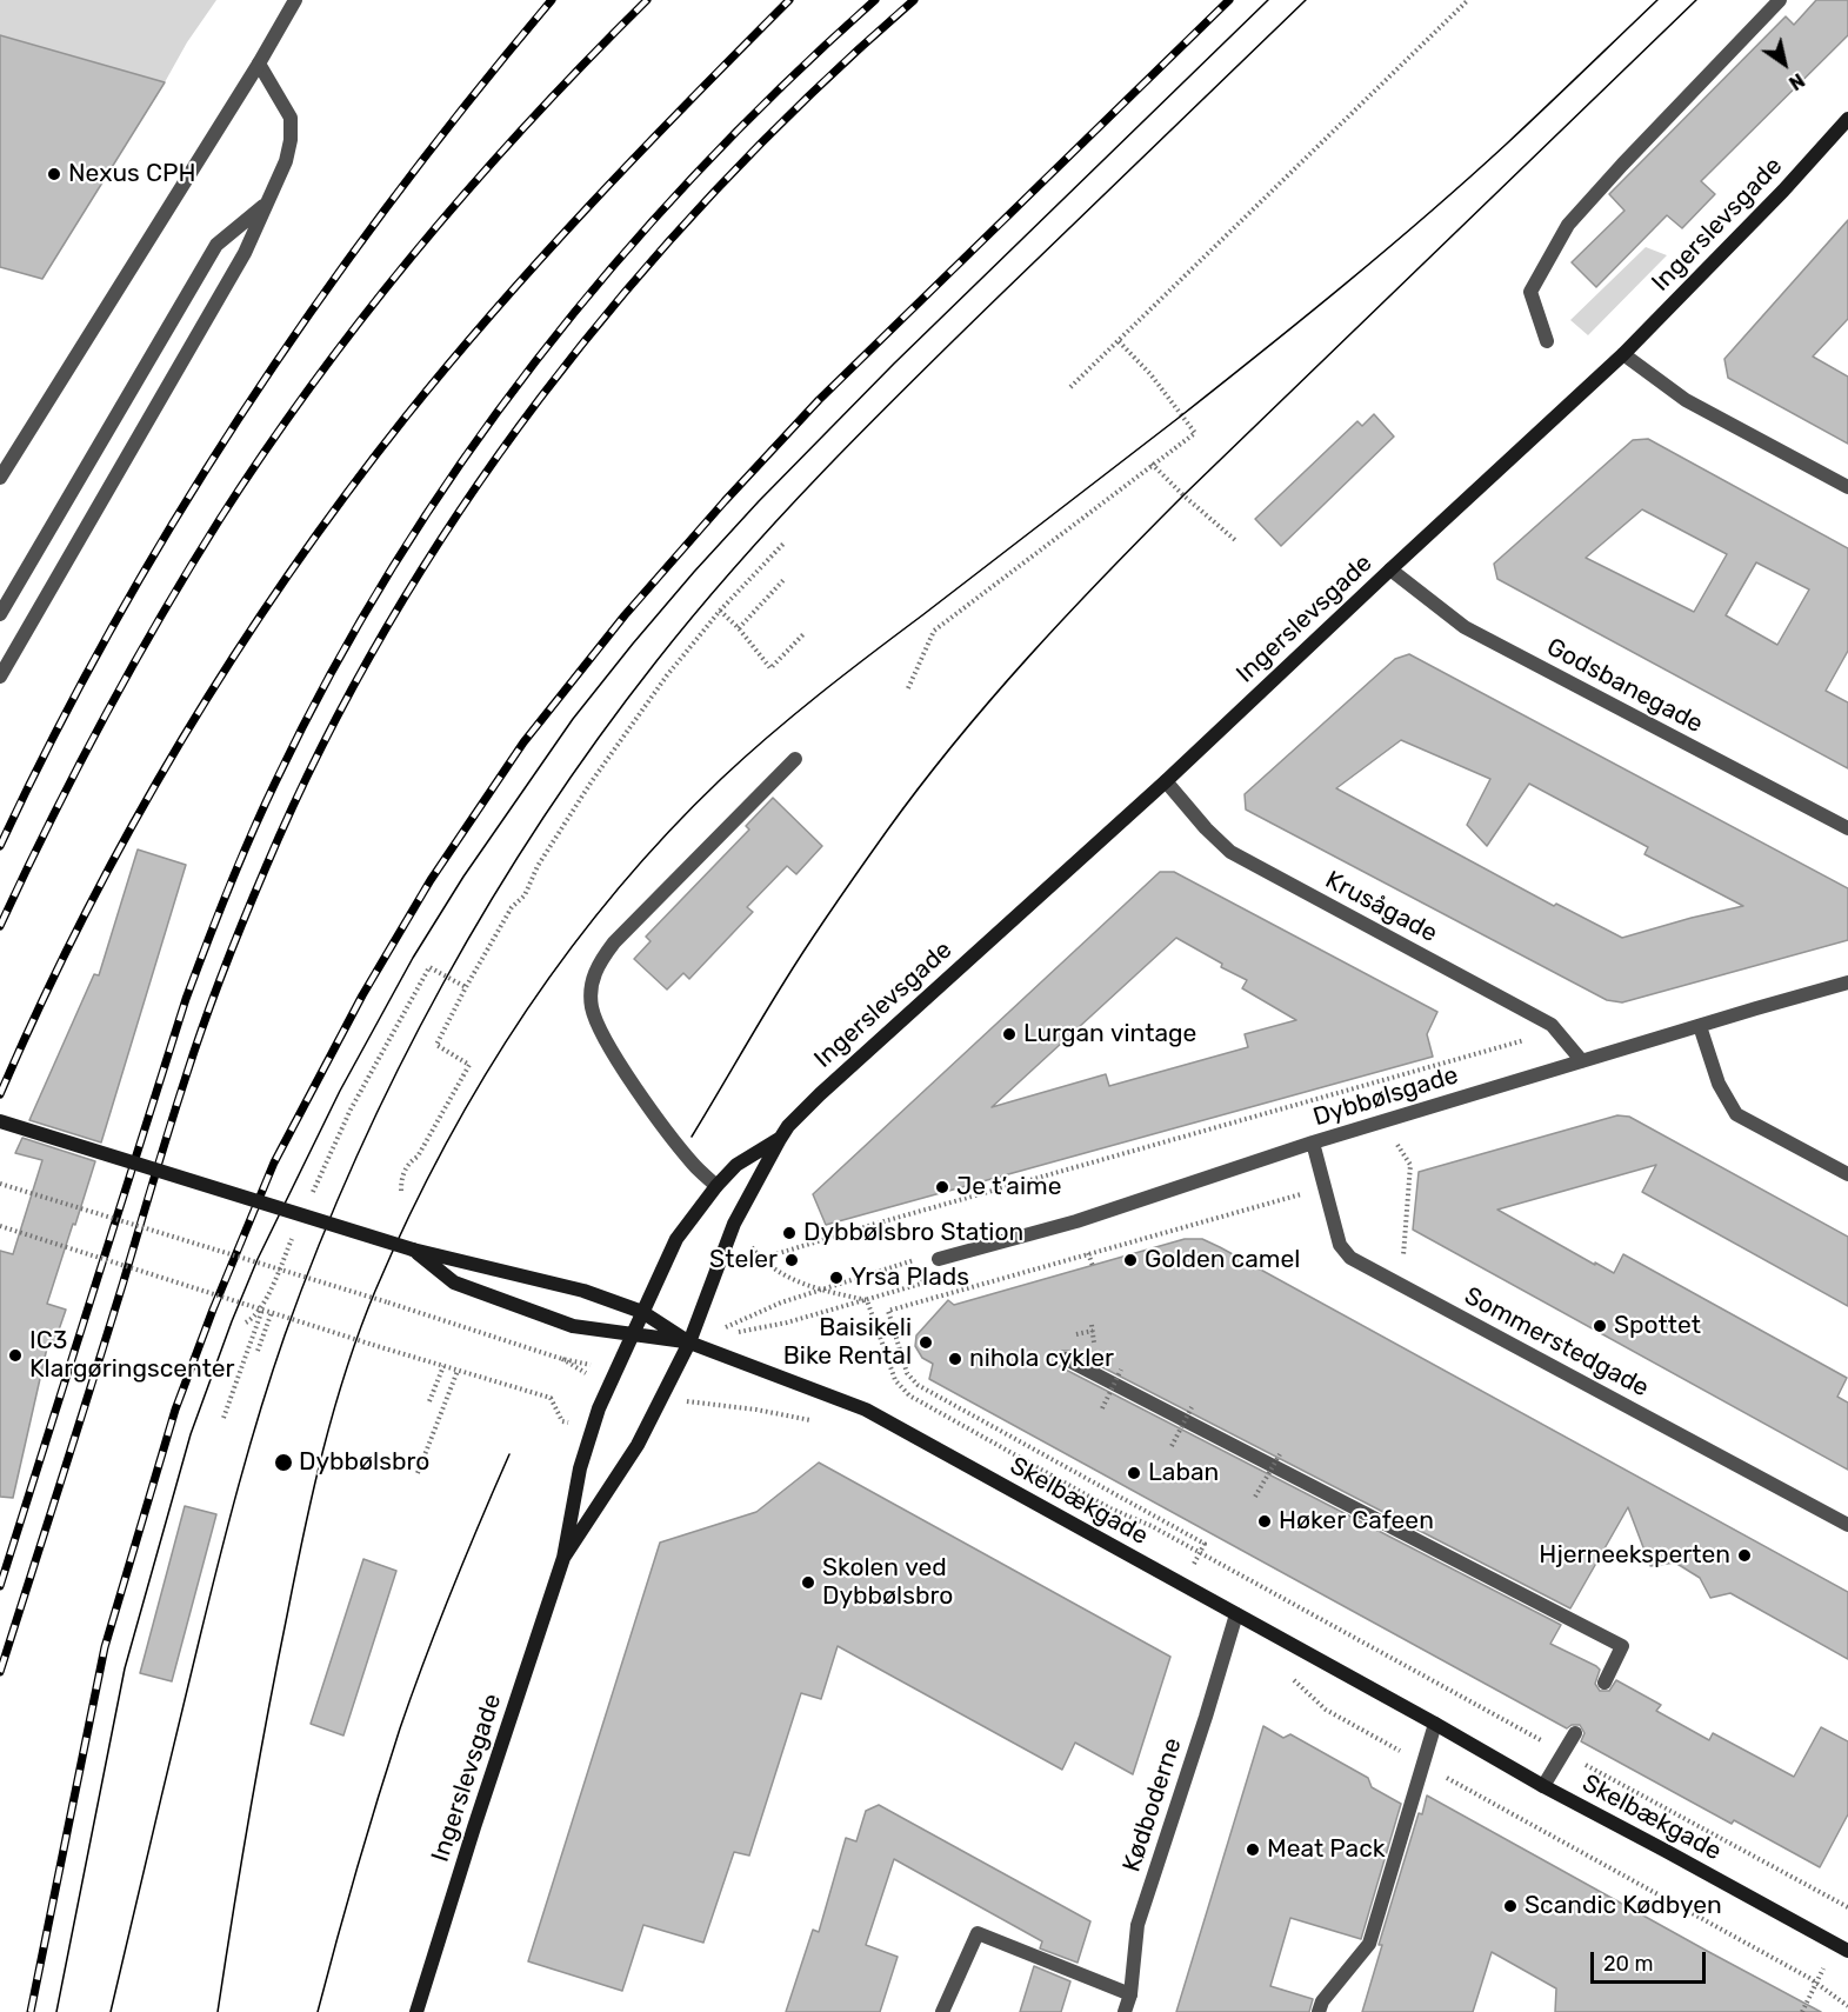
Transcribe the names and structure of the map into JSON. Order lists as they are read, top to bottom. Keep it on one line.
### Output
{"streets":{"street":["Ingerslevsgade","Godsbanegade","Krusågade","Dybbølsgade","Sommerstedgade","Skelbækgade","Kødboderne"]},"crossings":[["Ingerslevsgade","Godsbanegade"],["Ingerslevsgade","Krusågade"],["Ingerslevsgade","Skelbækgade"],["Krusågade","Dybbølsgade"],["Dybbølsgade","Sommerstedgade"],["Skelbækgade","Kødboderne"]],"places":["Nexus CPH","Lurgan vintage","Je t’aime","Dybbølsbro Station","Steler","Golden camel","Yrsa Plads","Spottet","Baisikeli Bike Rental","IC3 Klargøringscenter","nihola cykler","Dybbølsbro","Laban","Høker Cafeen","Hjerneeksperten","Skolen ved Dybbølsbro","Meat Pack","Scandic Kødbyen"],"scale_bar":"20 m","north":"bottom right"}
